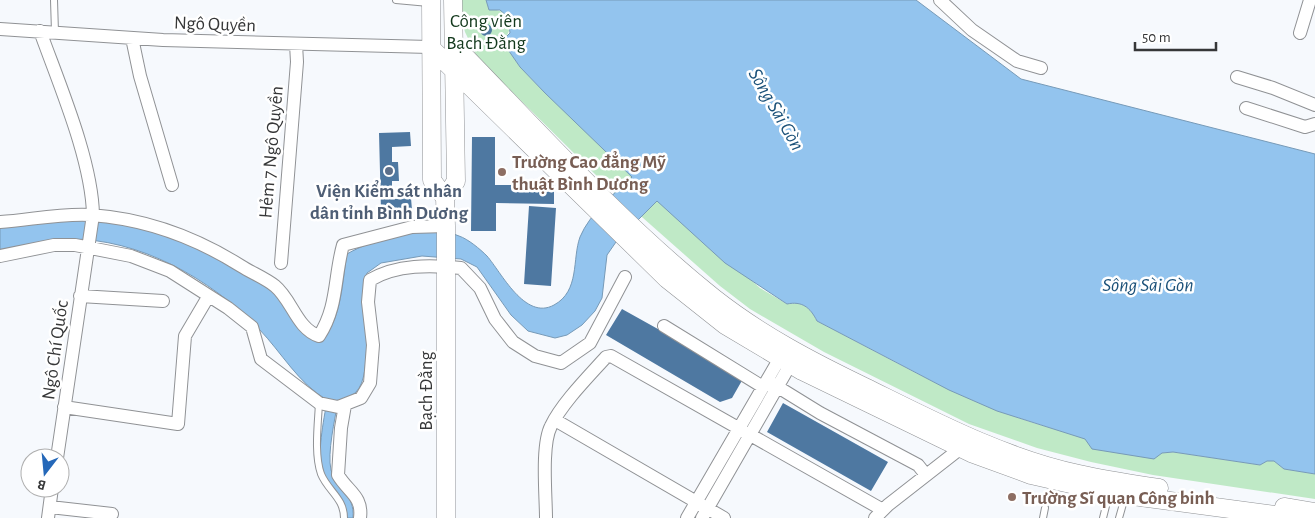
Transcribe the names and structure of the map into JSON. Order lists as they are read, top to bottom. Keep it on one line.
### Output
{"streets":{"street":["Ngô Quyền","Hẻm 7 Ngô Quyền","Ngô Chí Quốc","Bạch Đằng"]},"crossings":[["Ngô Quyền","Hẻm 7 Ngô Quyền"]],"water":["Sông Sài Gòn"],"parks":["Công viên Bạch Đằng"],"places":["Viện Kiểm sát nhân dân tỉnh Bình Dương","Trường Cao đẳng Mỹ thuật Bình Dương","Trường Sĩ quan Công binh"],"scale_bar":"50 m","north":"bottom"}
